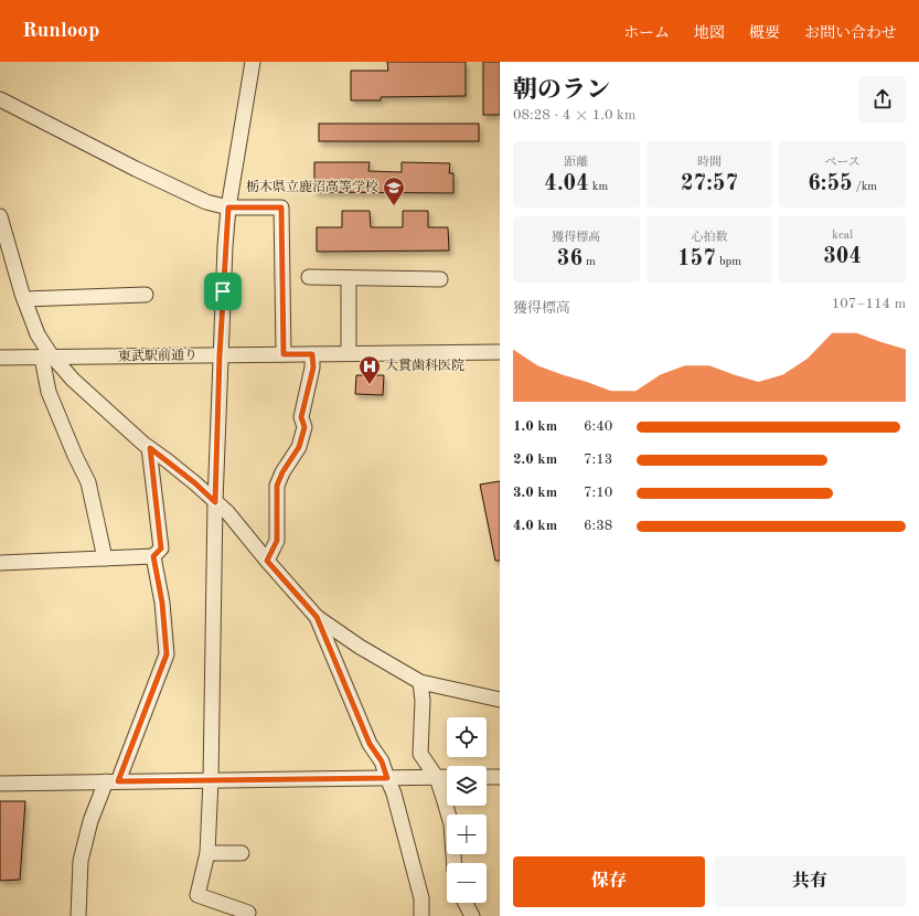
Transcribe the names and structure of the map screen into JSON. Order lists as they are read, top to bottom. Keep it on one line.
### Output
{"streets":{"street":["東武駅前通り"]},"places":{"school or university":["栃木県立鹿沼高等学校"],"hospital":["大貫歯科医院"]},"page":{"header":"Runloop","nav":["ホーム","地図","概要","お問い合わせ"],"heading":["朝のラン","08:28 · 4 × 1.0 km"],"stats":[["距離","4.04 km"],["時間","27:57"],["ペース","6:55 /km"],["獲得標高","36 m"],["心拍数","157 bpm"],["kcal","304"]],"chart":["獲得標高","107–114 m"],"list":[{"name":"1.0 km","note":"6:40"},{"name":"2.0 km","note":"7:13"},{"name":"3.0 km","note":"7:10"},{"name":"4.0 km","note":"6:38"}],"map_buttons":["+","−"],"buttons":["保存","共有"]}}
